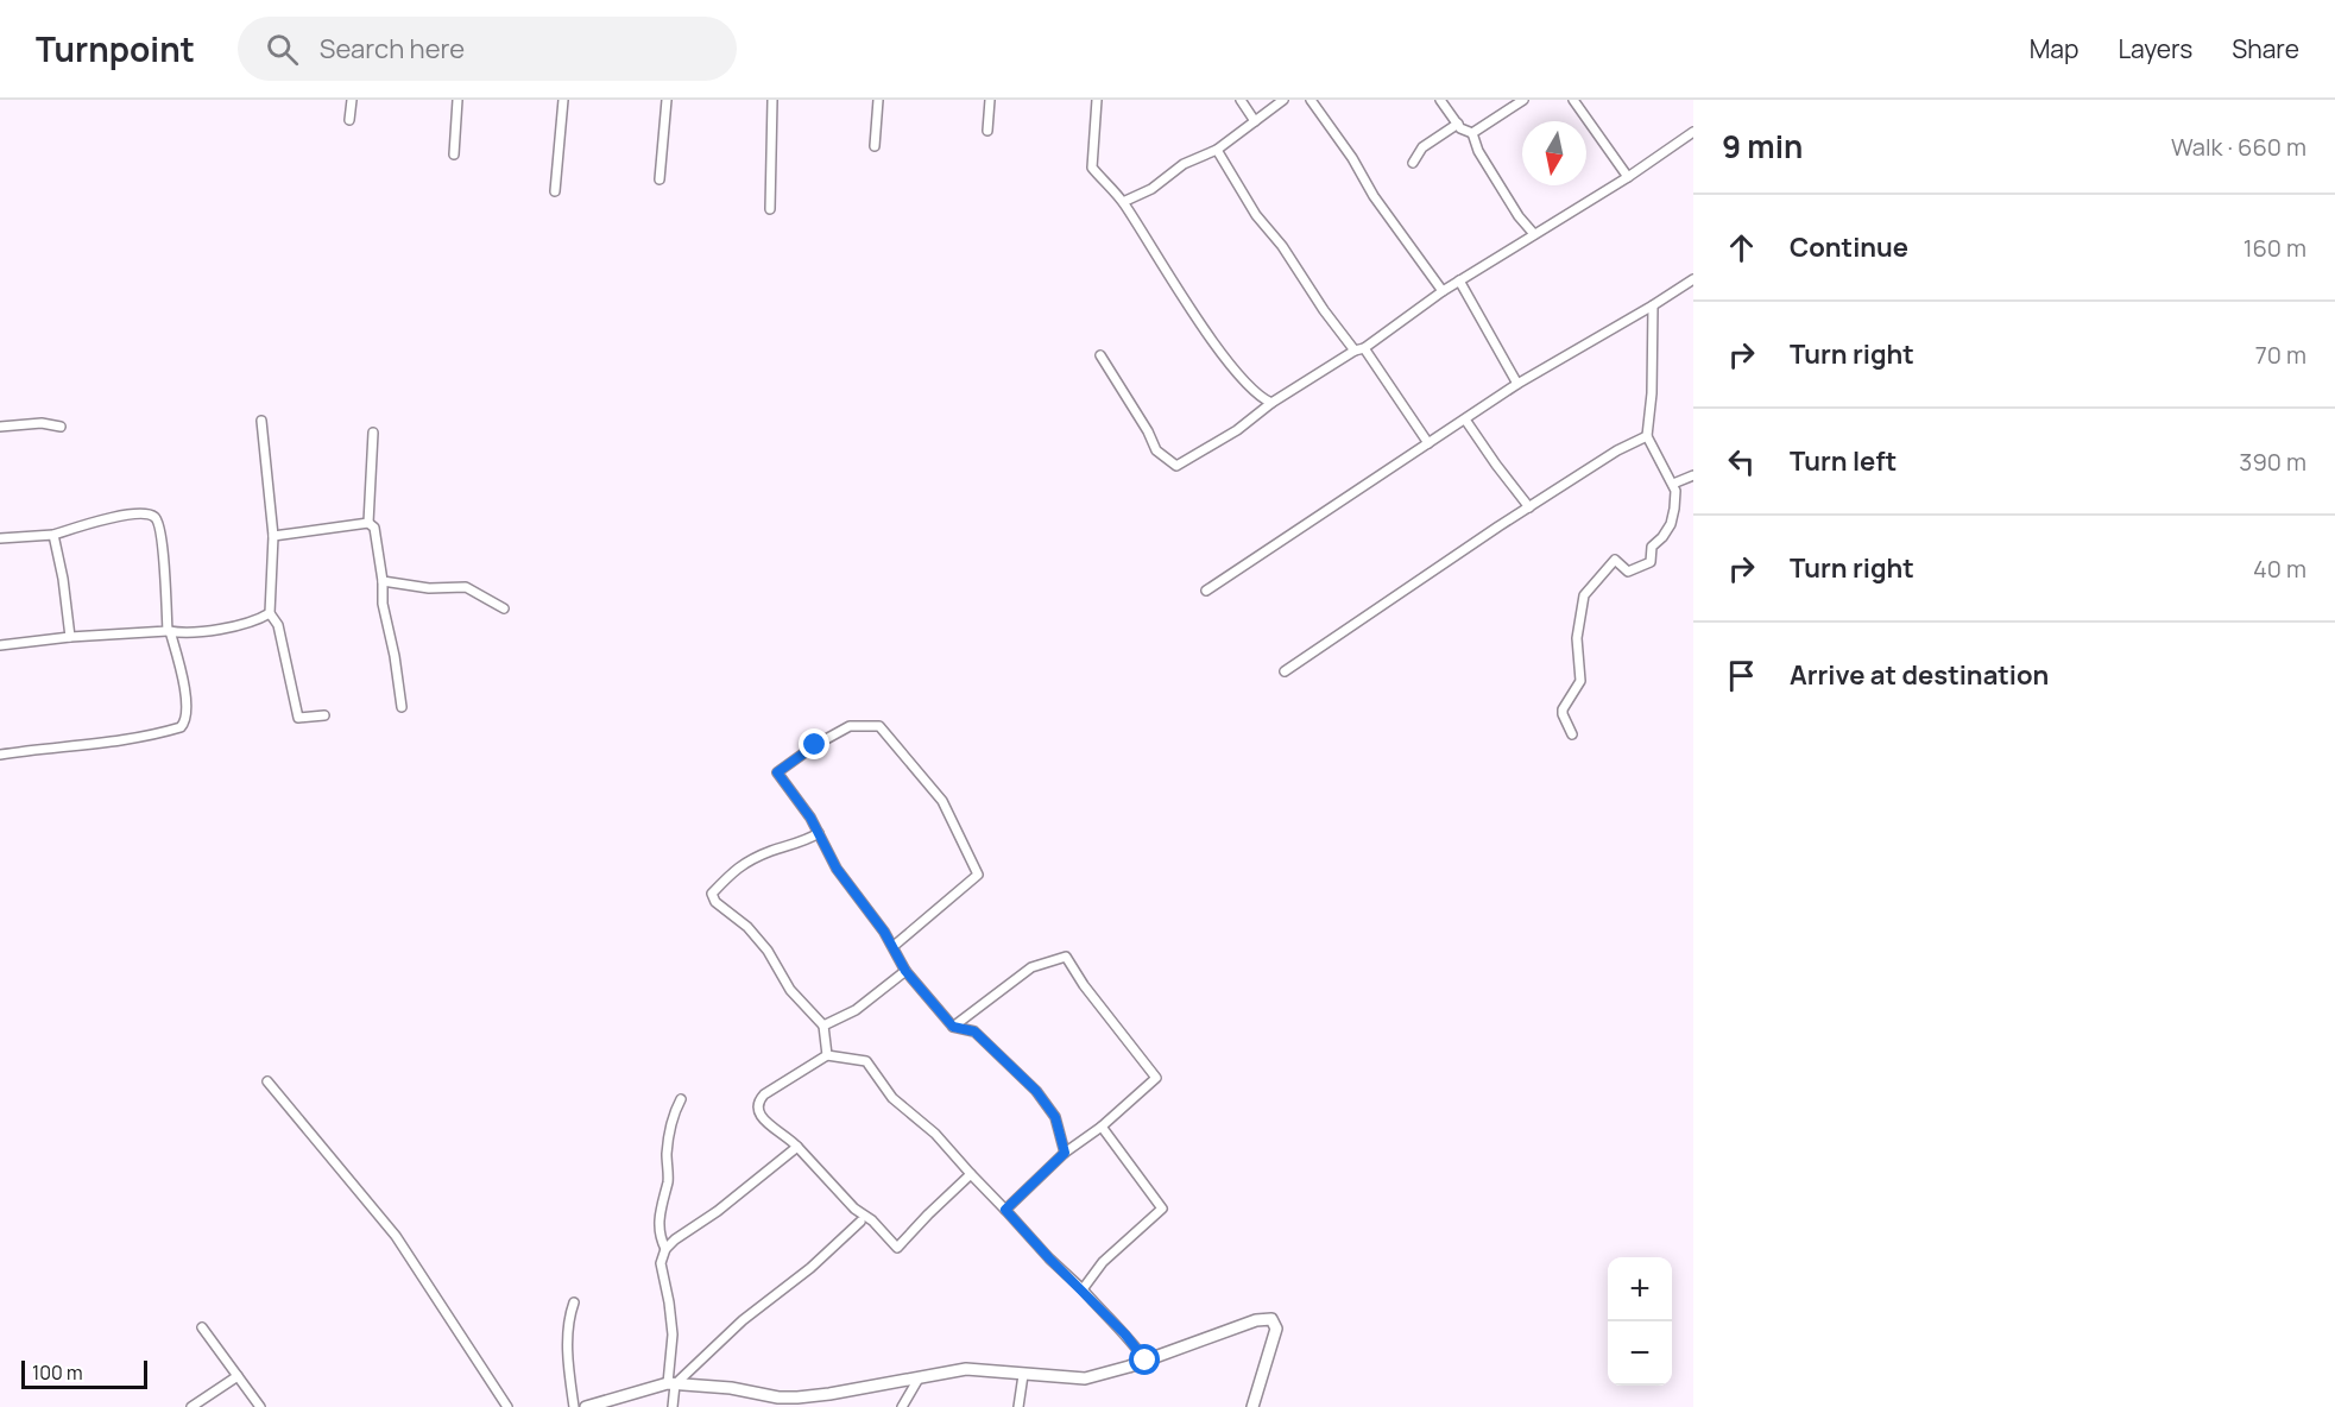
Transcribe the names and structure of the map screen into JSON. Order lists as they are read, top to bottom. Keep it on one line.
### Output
{"scale_bar":"100 m","north":"bottom","page":{"header":"Turnpoint","search":"Search here","nav":["Map","Layers","Share"],"heading":["9 min","Walk · 660 m"],"list":[["Continue","160 m"],["Turn right","70 m"],["Turn left","390 m"],["Turn right","40 m"],"Arrive at destination"],"map_buttons":["+","−"],"scale":"100 m"}}
